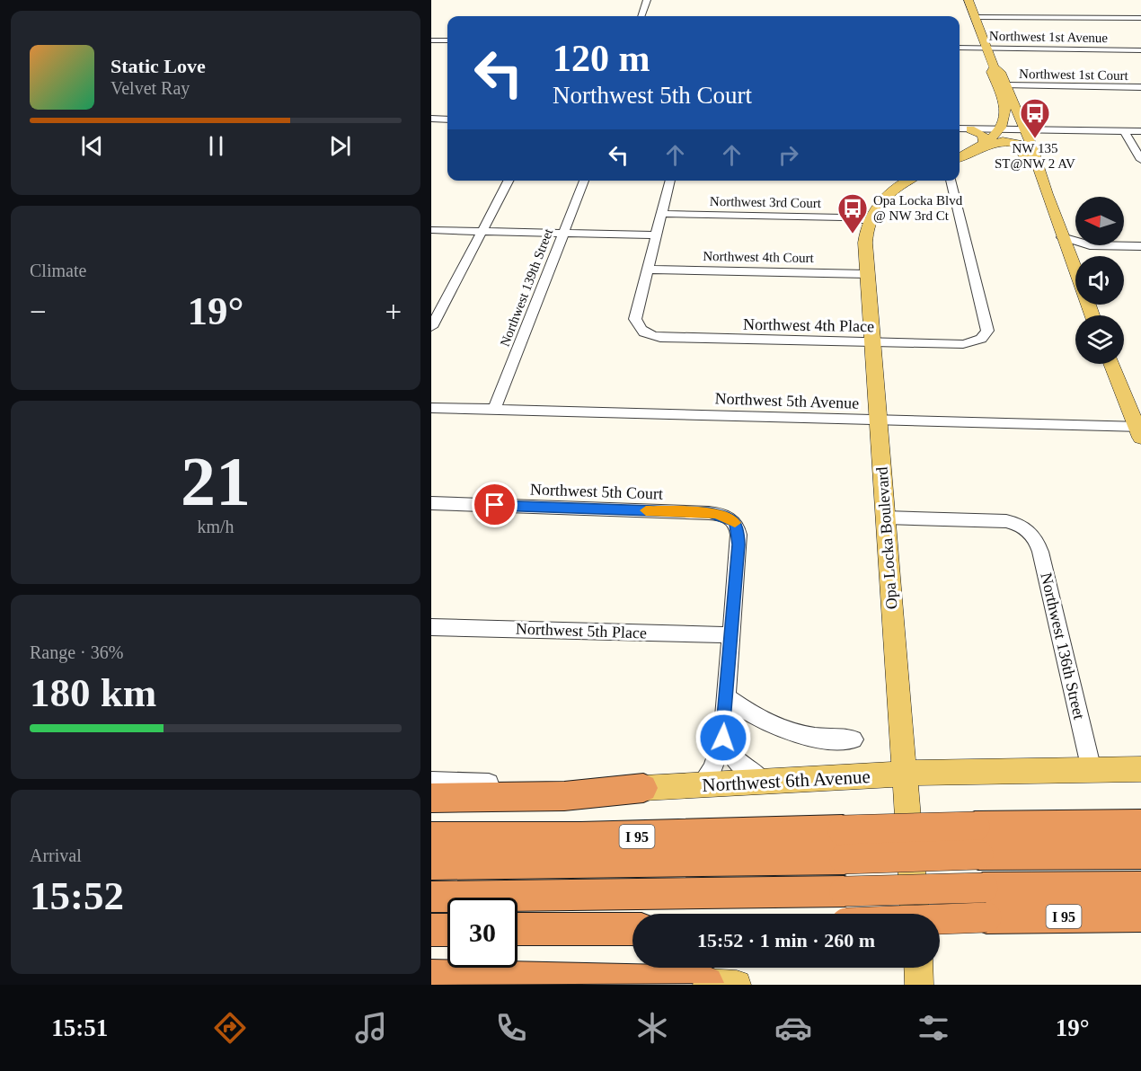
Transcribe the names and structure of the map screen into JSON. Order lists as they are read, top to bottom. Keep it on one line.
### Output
{"streets":{"highway":["I 95"],"main road":["Opa Locka Boulevard","Northwest 6th Avenue"],"street":["Northwest 1st Avenue","Northwest 1st Court","Northwest 3rd Court","Northwest 4th Court","Northwest 139th Street","Northwest 4th Place","Northwest 5th Avenue","Northwest 5th Court","Northwest 5th Place","Northwest 136th Street"]},"crossings":[["Northwest 3rd Court","Opa Locka Boulevard"],["Northwest 4th Court","Northwest 4th Place"],["Northwest 4th Court","Opa Locka Boulevard"],["Northwest 139th Street","Northwest 5th Avenue"],["Northwest 4th Place","Opa Locka Boulevard"],["Northwest 5th Avenue","Opa Locka Boulevard"],["Northwest 5th Court","Northwest 5th Place"],["Opa Locka Boulevard","Northwest 136th Street"],["Opa Locka Boulevard","Northwest 6th Avenue"],["Northwest 136th Street","Northwest 6th Avenue"]],"places":{"bus stop":["NW 135 ST@NW 2 AV","Opa Locka Blvd @ NW 3rd Ct"]},"north":"left","page":{"turn":["120 m","Northwest 5th Court"],"song":["Static Love","Velvet Ray"],"tile":["Climate",["21","km/h"],["Range · 36%","180 km"],["Arrival","15:52"]],"heat":["−","19°","+"],"limit":"30","trip":"15:52 · 1 min · 260 m","tabs":["15:51","19°"]}}
